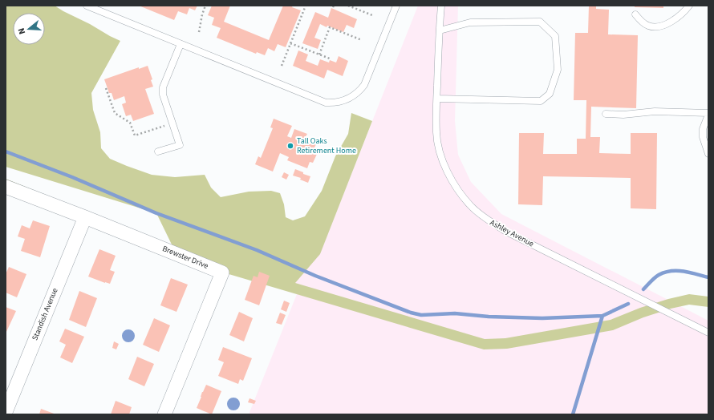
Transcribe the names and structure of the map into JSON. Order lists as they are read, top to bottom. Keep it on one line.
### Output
{"streets":{"street":["Brewster Drive","Standish Avenue"],"lane":["Ashley Avenue"]},"crossings":[["Brewster Drive","Standish Avenue"]],"places":["Tall Oaks Retirement Home"],"north":"left"}
